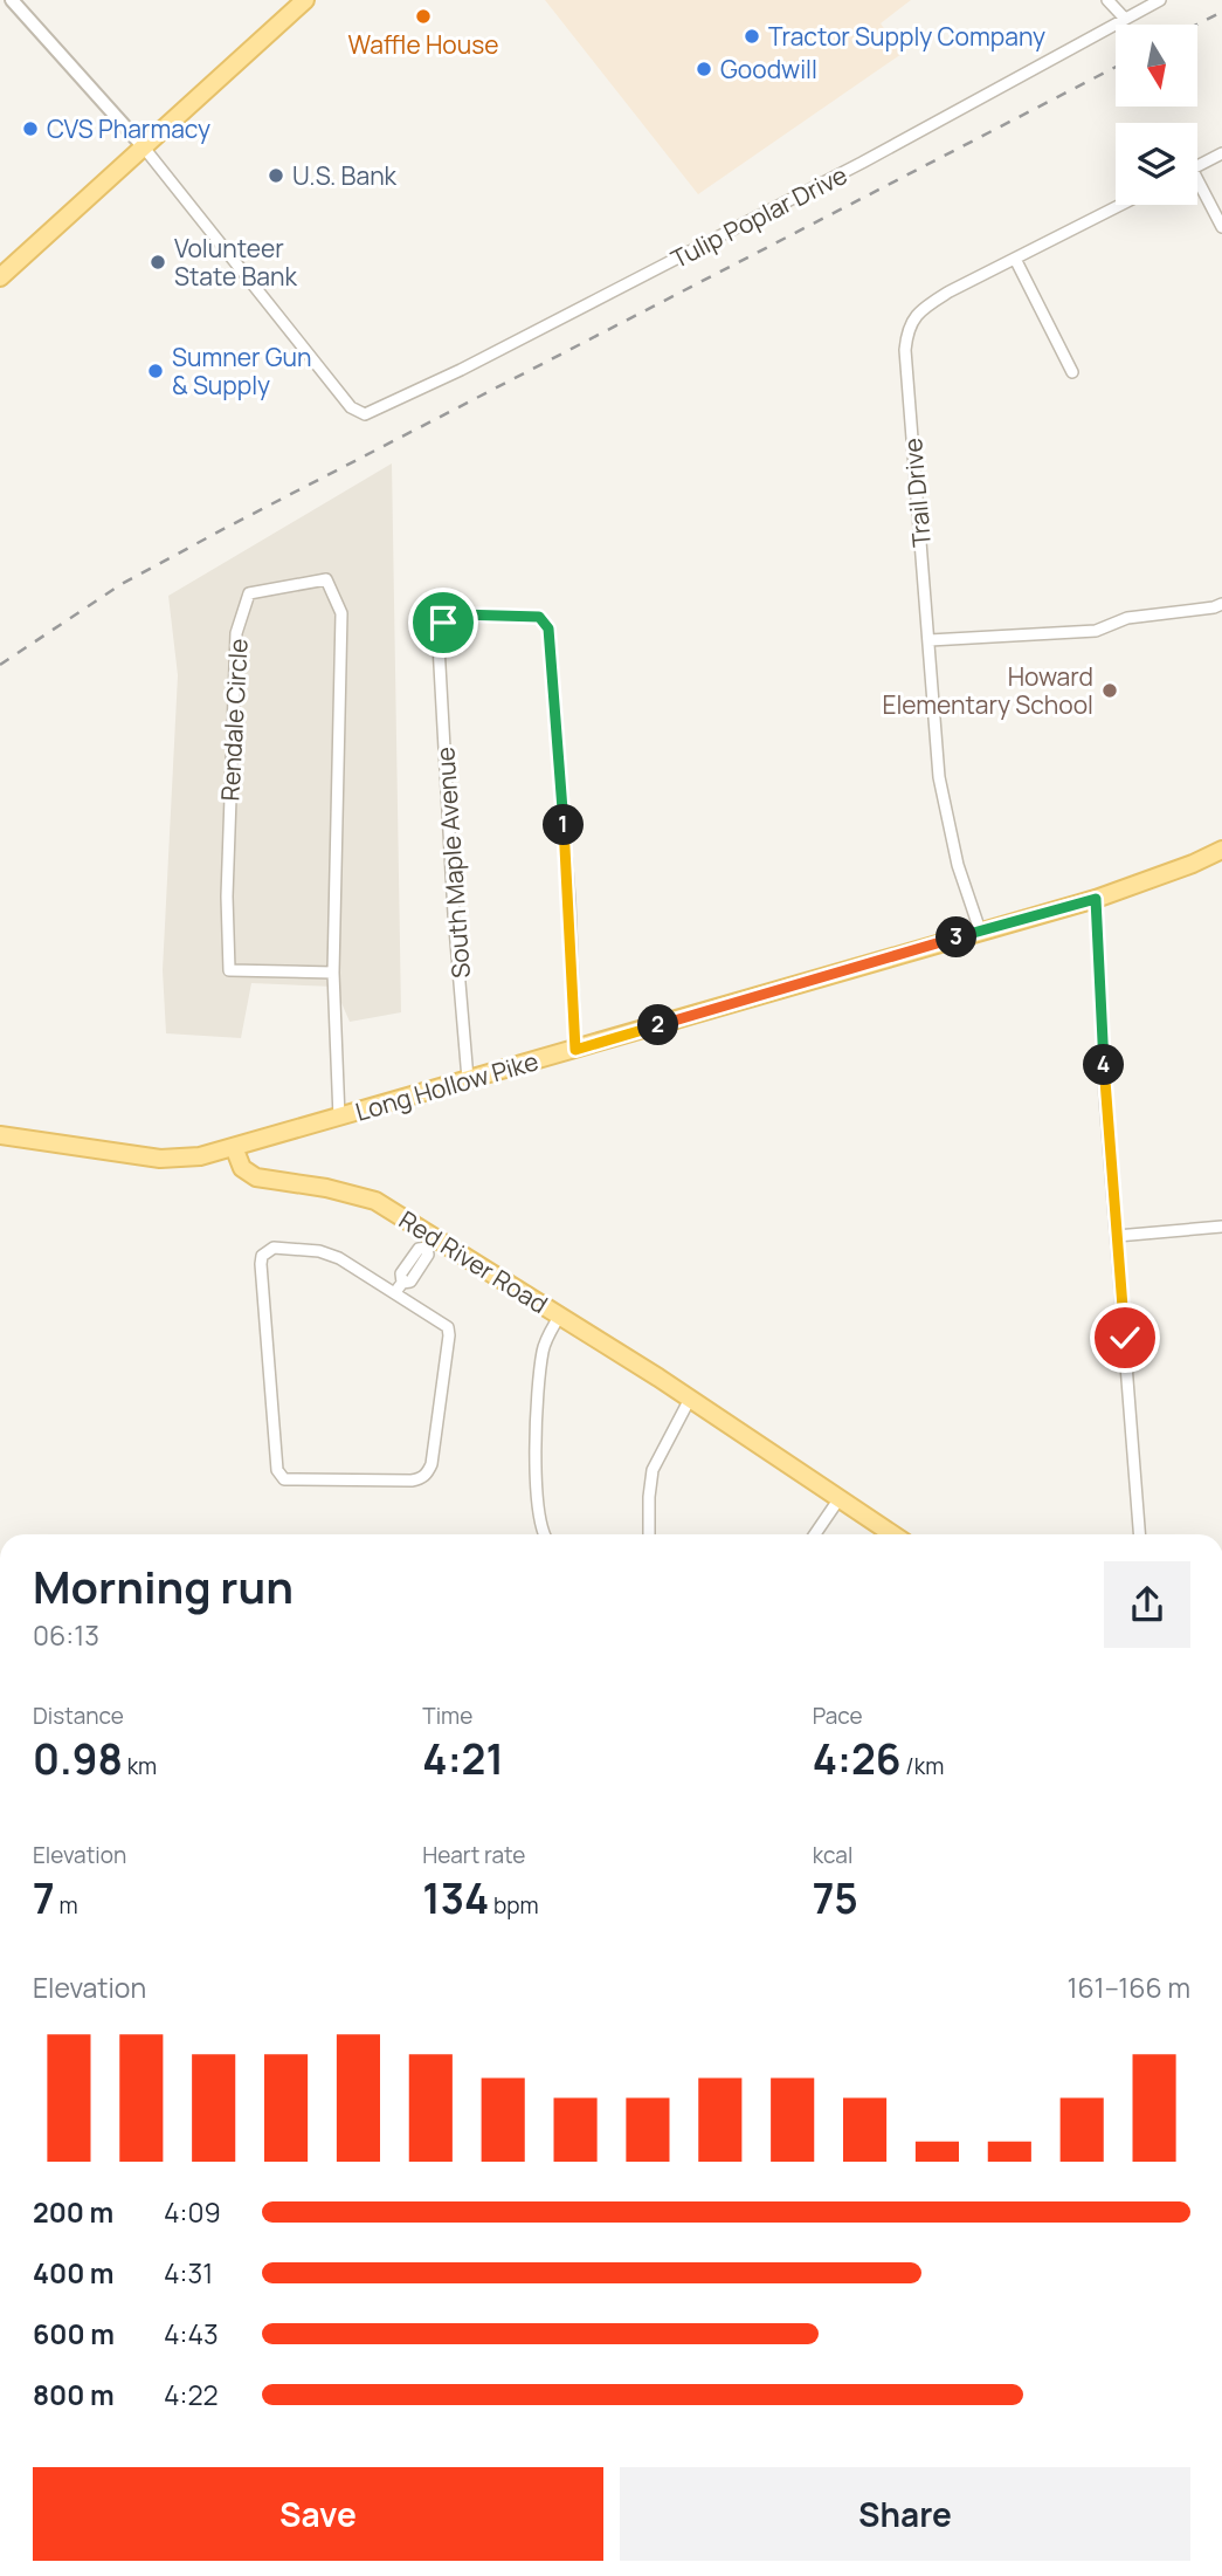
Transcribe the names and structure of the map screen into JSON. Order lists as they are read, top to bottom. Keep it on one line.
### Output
{"streets":{"main road":["Long Hollow Pike","Red River Road"],"street":["Tulip Poplar Drive","Trail Drive","Rendale Circle","South Maple Avenue"]},"crossings":[["Trail Drive","Long Hollow Pike"],["Rendale Circle","Long Hollow Pike"],["South Maple Avenue","Long Hollow Pike"],["Long Hollow Pike","Red River Road"]],"places":["Waffle House","Tractor Supply Company","Goodwill","CVS Pharmacy","U.S. Bank","Volunteer State Bank","Sumner Gun & Supply","Howard Elementary School"],"north":"bottom","page":{"pins":["1","3","2","4"],"heading":["Morning run","06:13"],"stats":[["Distance","0.98 km"],["Time","4:21"],["Pace","4:26 /km"],["Elevation","7 m"],["Heart rate","134 bpm"],["kcal","75"]],"chart":["Elevation","161–166 m"],"list":[{"name":"200 m","note":"4:09"},{"name":"400 m","note":"4:31"},{"name":"600 m","note":"4:43"},{"name":"800 m","note":"4:22"}],"buttons":["Save","Share"]}}
